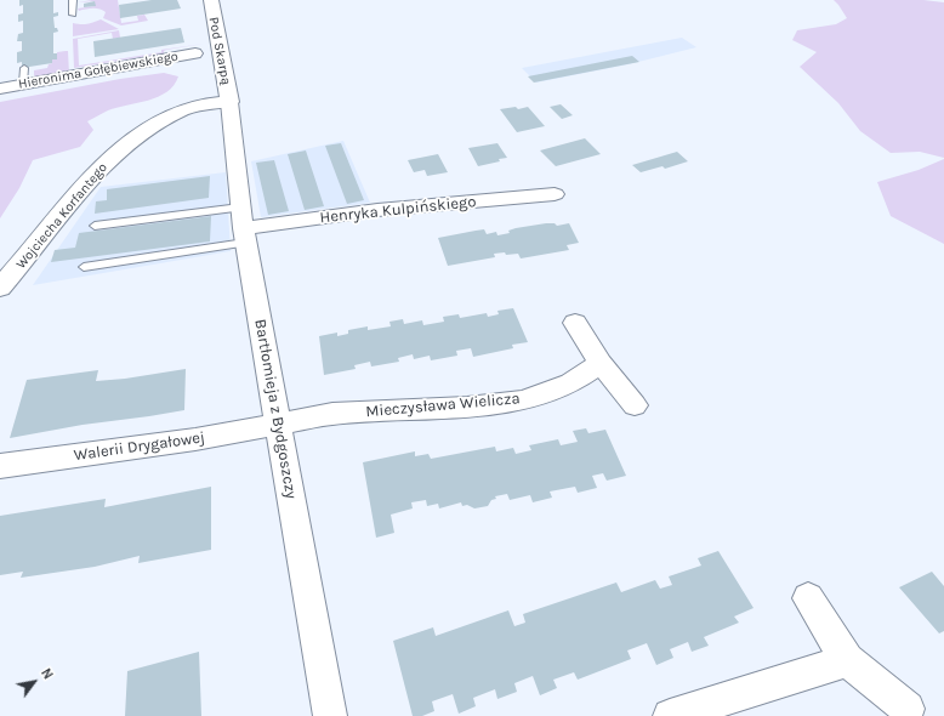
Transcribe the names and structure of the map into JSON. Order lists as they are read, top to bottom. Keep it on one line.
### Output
{"streets":{"street":["Pod Skarpą","Hieronima Gołębiewskiego","Henryka Kulpińskiego","Wojciecha Korfantego","Mieczysława Wielicza","Bartłomieja z Bydgoszczy","Walerii Drygałowej"]},"crossings":[["Pod Skarpą","Wojciecha Korfantego"],["Pod Skarpą","Bartłomieja z Bydgoszczy"],["Henryka Kulpińskiego","Bartłomieja z Bydgoszczy"],["Wojciecha Korfantego","Bartłomieja z Bydgoszczy"],["Mieczysława Wielicza","Bartłomieja z Bydgoszczy"],["Mieczysława Wielicza","Walerii Drygałowej"],["Bartłomieja z Bydgoszczy","Walerii Drygałowej"]],"north":"top right"}
